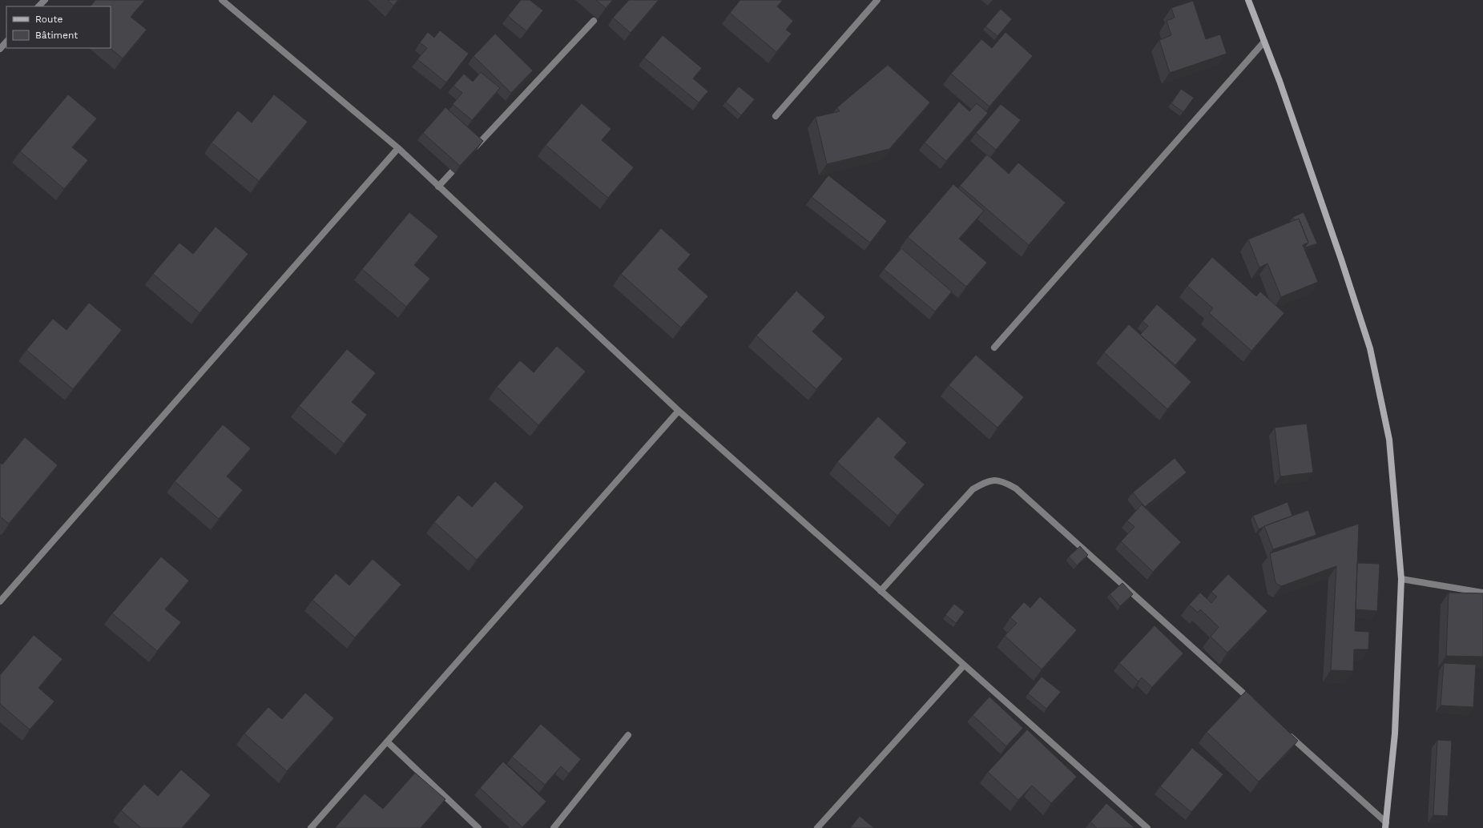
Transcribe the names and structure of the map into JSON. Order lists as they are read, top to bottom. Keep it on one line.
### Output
{"legend":["Route","Bâtiment"]}
